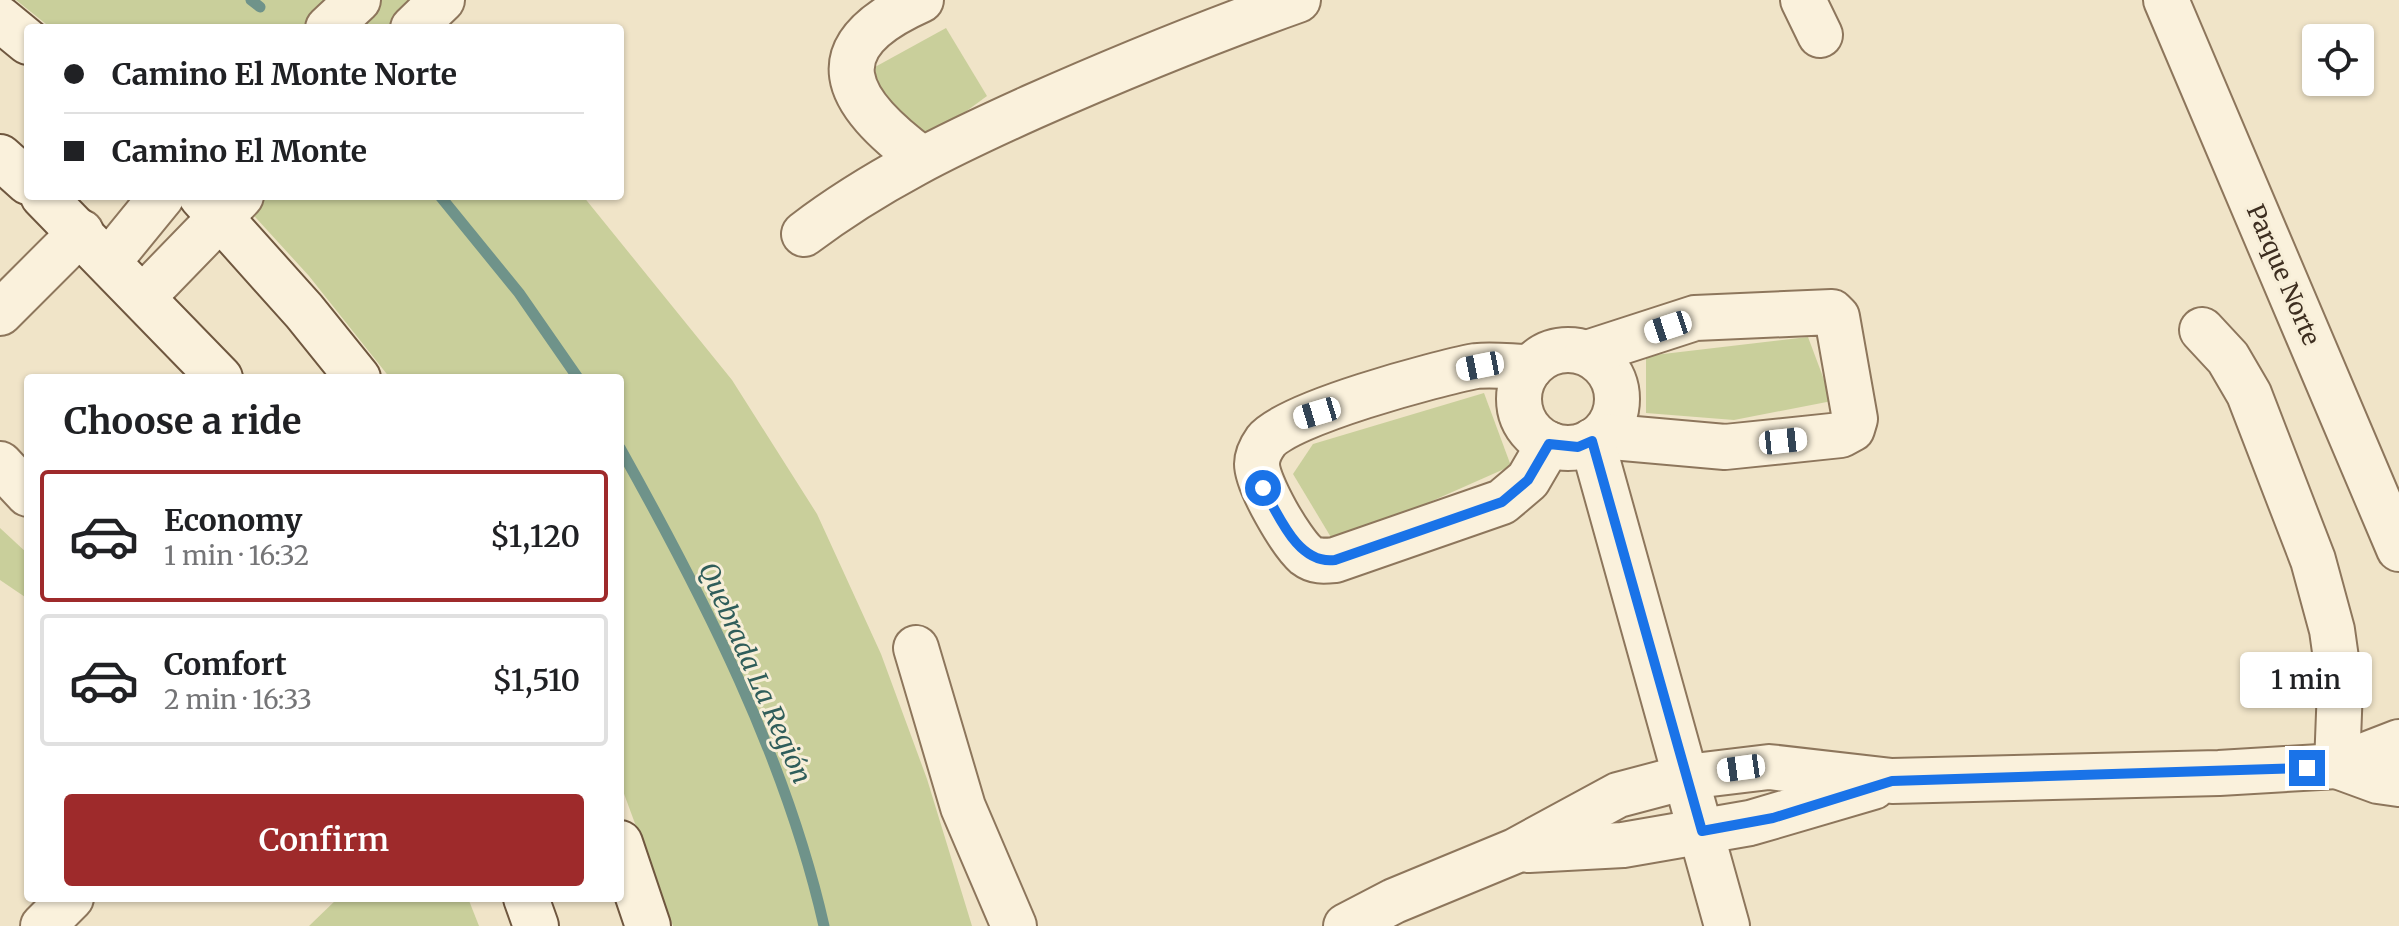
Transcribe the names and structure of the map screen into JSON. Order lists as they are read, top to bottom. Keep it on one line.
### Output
{"streets":{"street":["Parque Norte"]},"water":["Quebrada La Región"],"page":{"banner":["Camino El Monte Norte","Camino El Monte"],"heading":"Choose a ride","list":[{"name":"Economy","note":"1 min · 16:32","value":"$1,120"},{"name":"Comfort","note":"2 min · 16:33","value":"$1,510"}],"bubble":"1 min","buttons":"Confirm"}}
